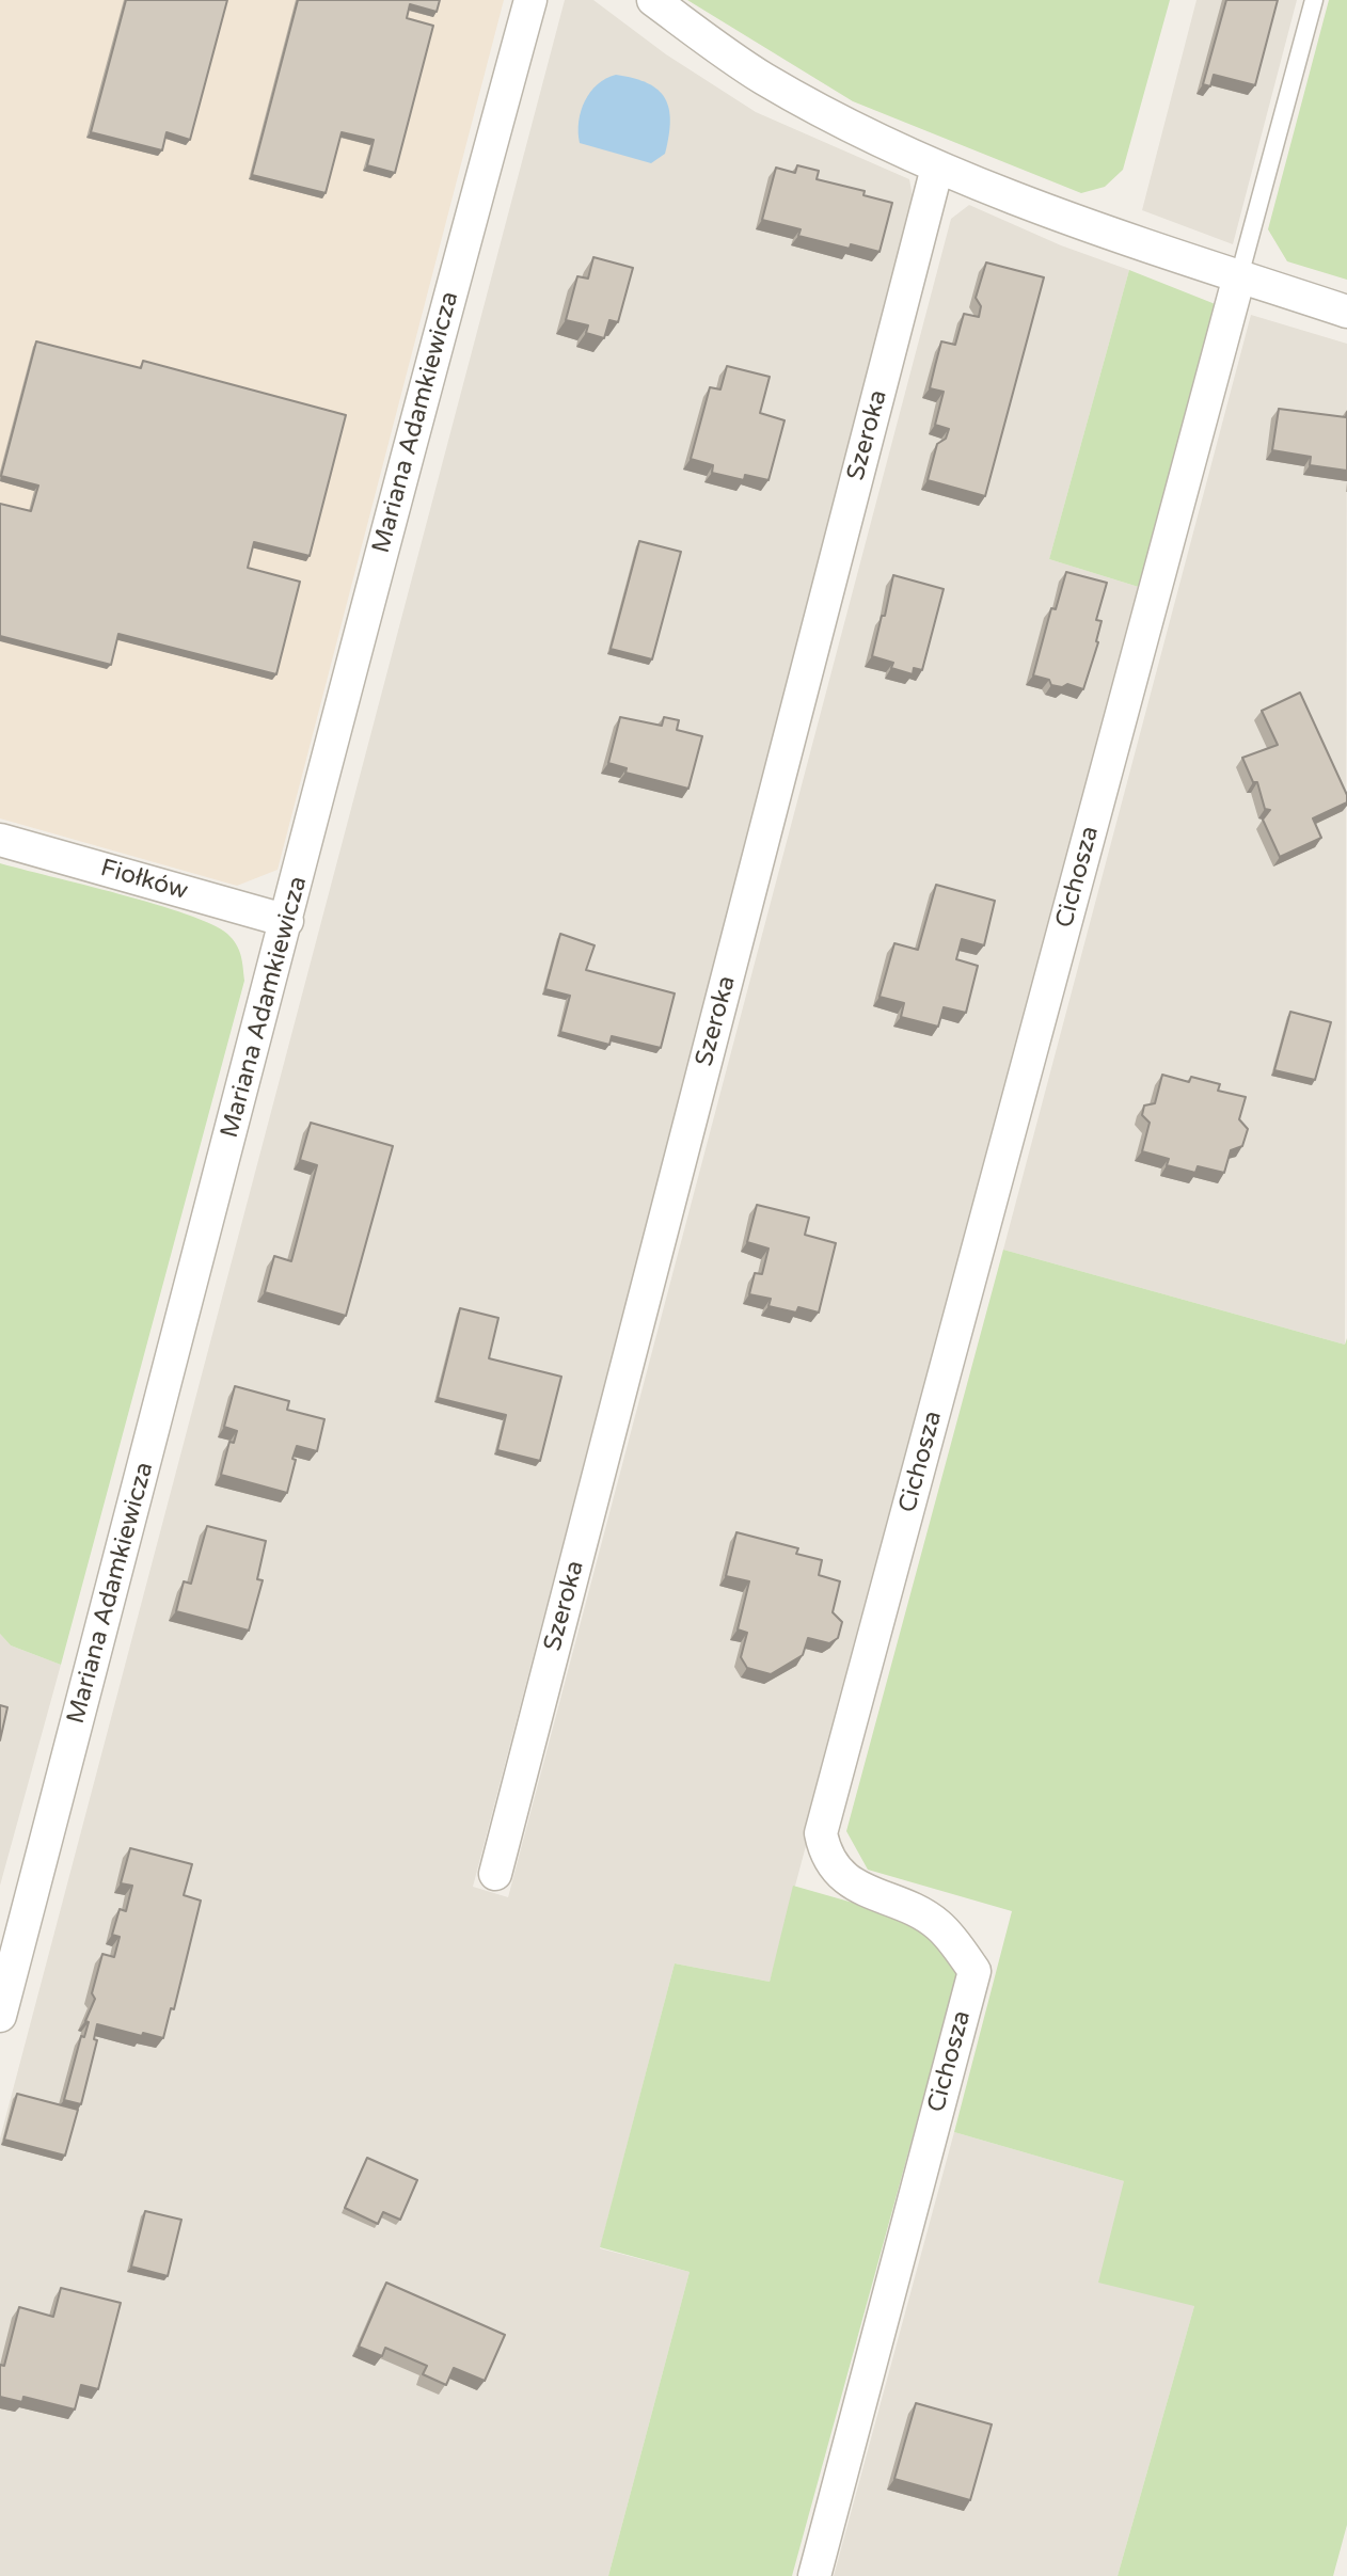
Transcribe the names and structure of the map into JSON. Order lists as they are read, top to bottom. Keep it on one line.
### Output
{"streets":{"street":["Mariana Adamkiewicza","Szeroka","Cichosza","Fiołków"]},"crossings":[["Mariana Adamkiewicza","Fiołków"]]}
